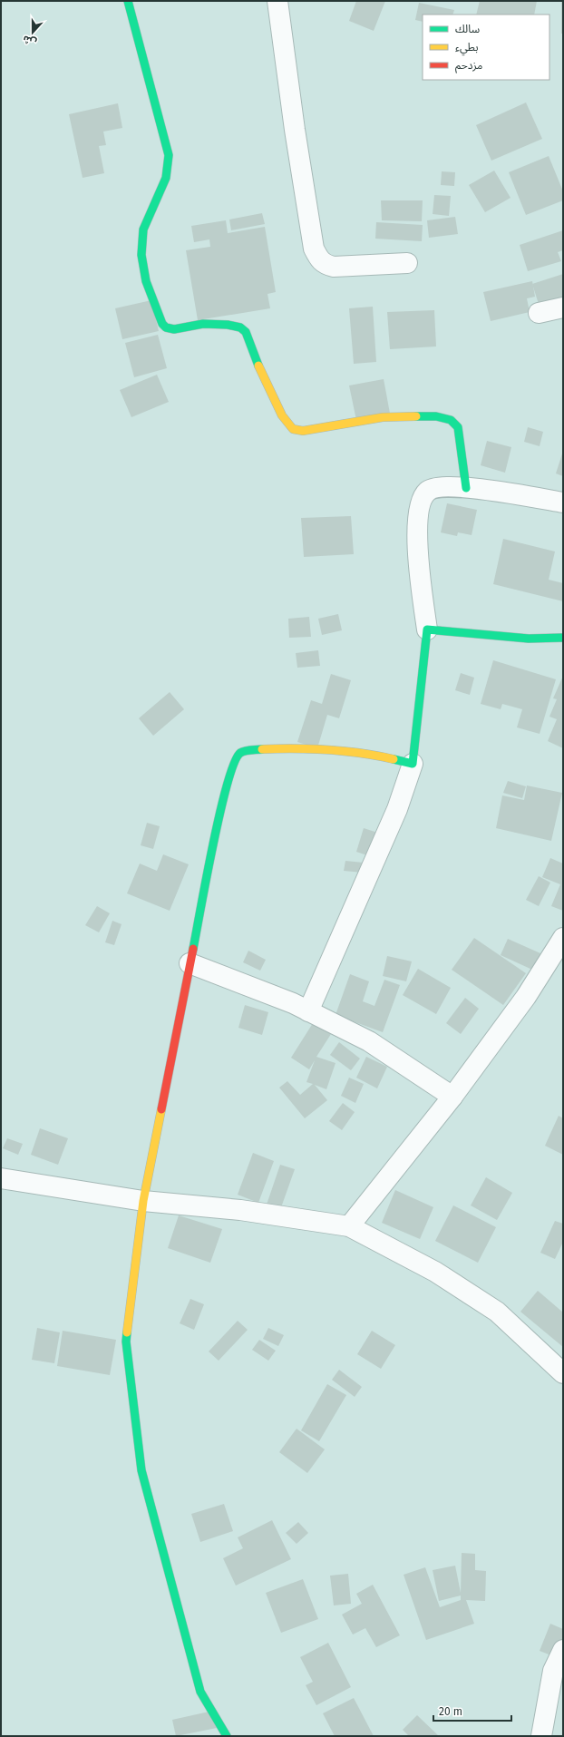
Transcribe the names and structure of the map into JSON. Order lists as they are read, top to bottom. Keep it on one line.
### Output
{"legend":["سالك","بطيء","مزدحم"],"scale_bar":"20 m","north":"bottom"}
